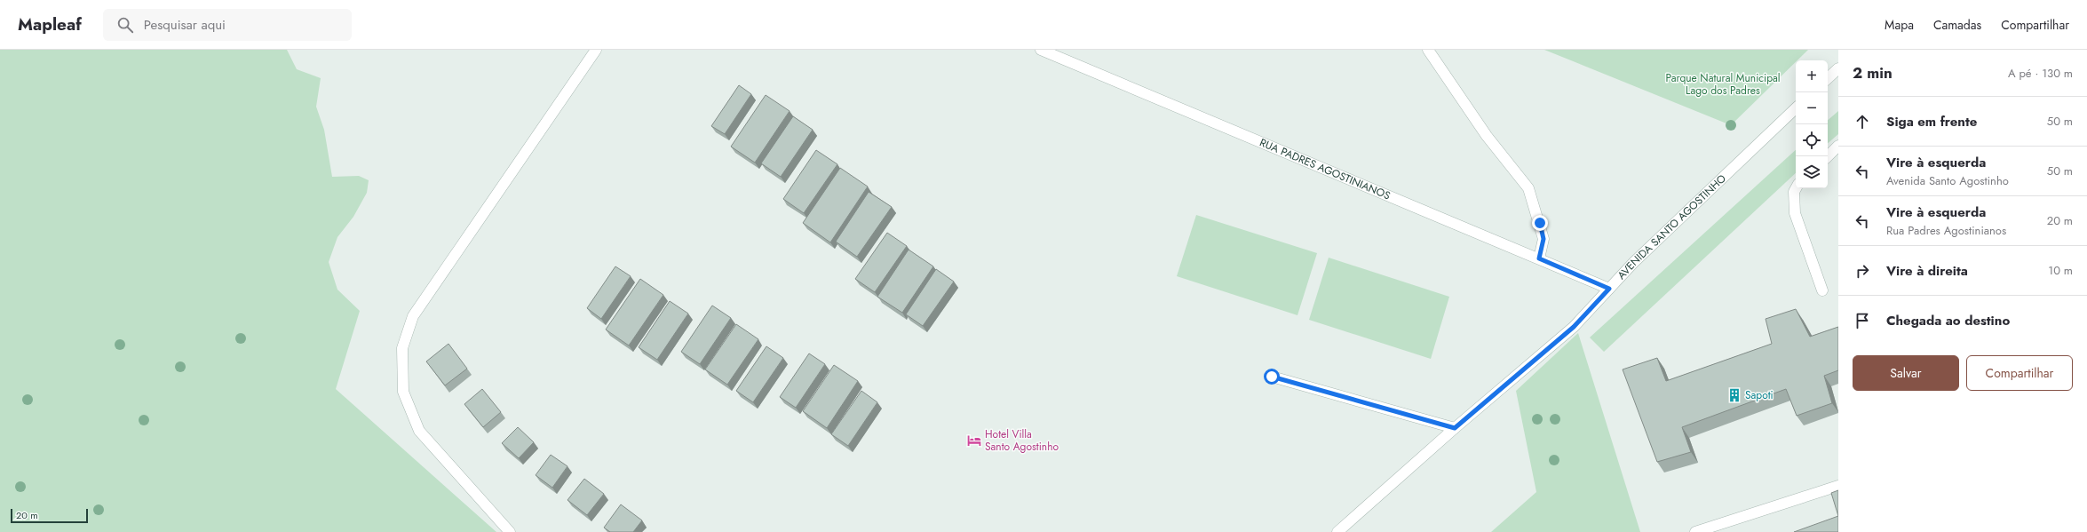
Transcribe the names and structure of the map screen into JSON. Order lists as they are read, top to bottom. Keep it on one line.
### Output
{"streets":{"street":["RUA PADRES AGOSTINIANOS","AVENIDA SANTO AGOSTINHO"]},"crossings":[["RUA PADRES AGOSTINIANOS","AVENIDA SANTO AGOSTINHO"]],"parks":["Parque Natural Municipal Lago dos Padres"],"places":{"building":["Sapoti"],"hotel":["Hotel Villa Santo Agostinho"]},"scale_bar":"20 m","page":{"header":"Mapleaf","search":"Pesquisar aqui","nav":["Mapa","Camadas","Compartilhar"],"heading":["2 min","A pé · 130 m"],"map_buttons":["+","−"],"list":[["Siga em frente","50 m"],["Vire à esquerda","Avenida Santo Agostinho","50 m"],["Vire à esquerda","Rua Padres Agostinianos","20 m"],["Vire à direita","10 m"],"Chegada ao destino"],"buttons":["Salvar","Compartilhar"],"scale":"20 m"}}
